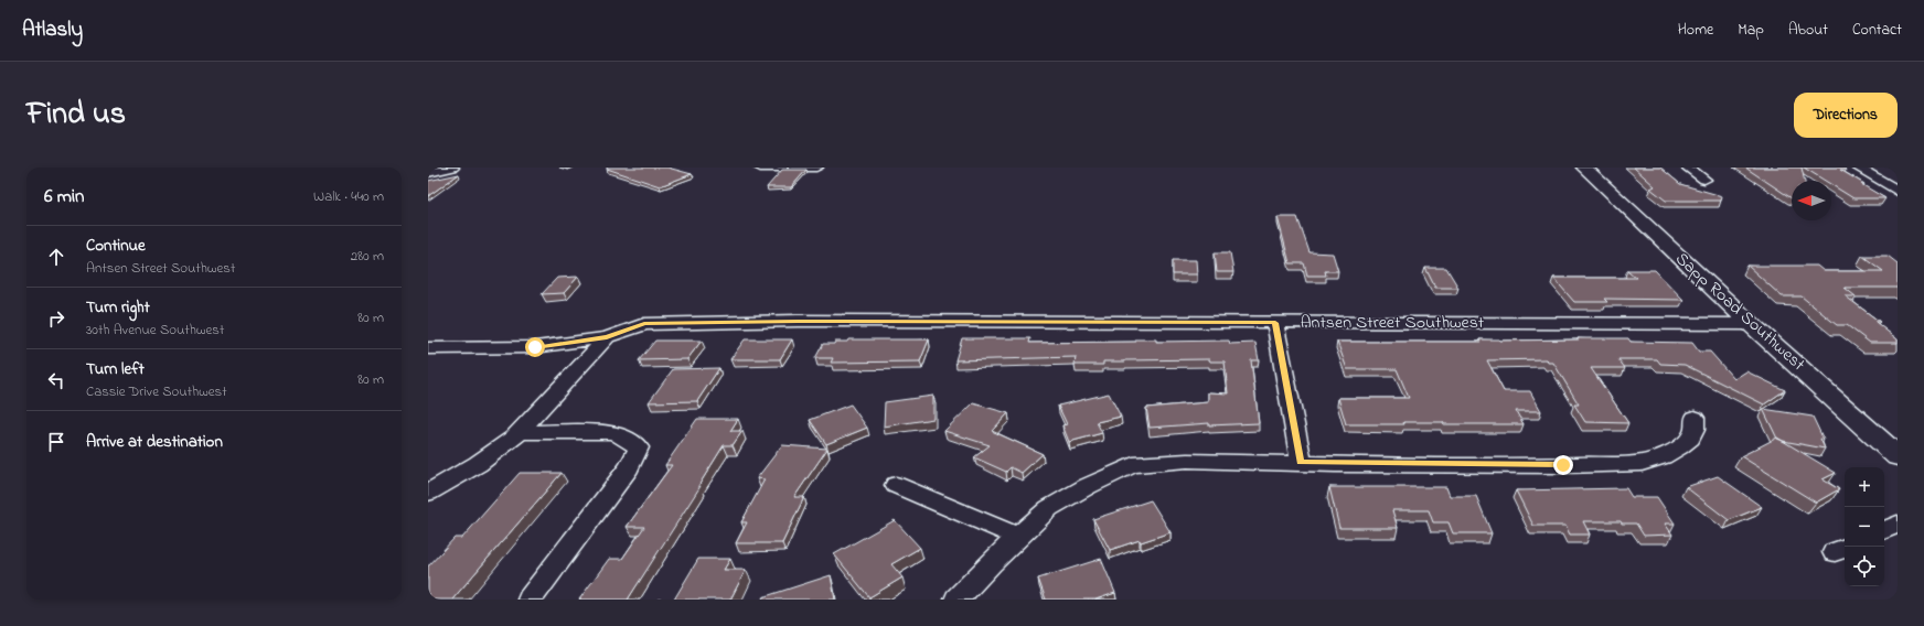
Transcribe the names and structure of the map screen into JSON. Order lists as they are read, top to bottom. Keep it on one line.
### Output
{"streets":{"street":["Sapp Road Southwest","Antsen Street Southwest"]},"crossings":[["Sapp Road Southwest","Antsen Street Southwest"]],"north":"left","page":{"header":"Atlasly","nav":["Home","Map","About","Contact"],"title":"Find us","buttons":"Directions","heading":["6 min","Walk · 440 m"],"list":[["Continue","Antsen Street Southwest","280 m"],["Turn right","30th Avenue Southwest","80 m"],["Turn left","Cassie Drive Southwest","80 m"],"Arrive at destination"],"map_buttons":["+","−"]}}
